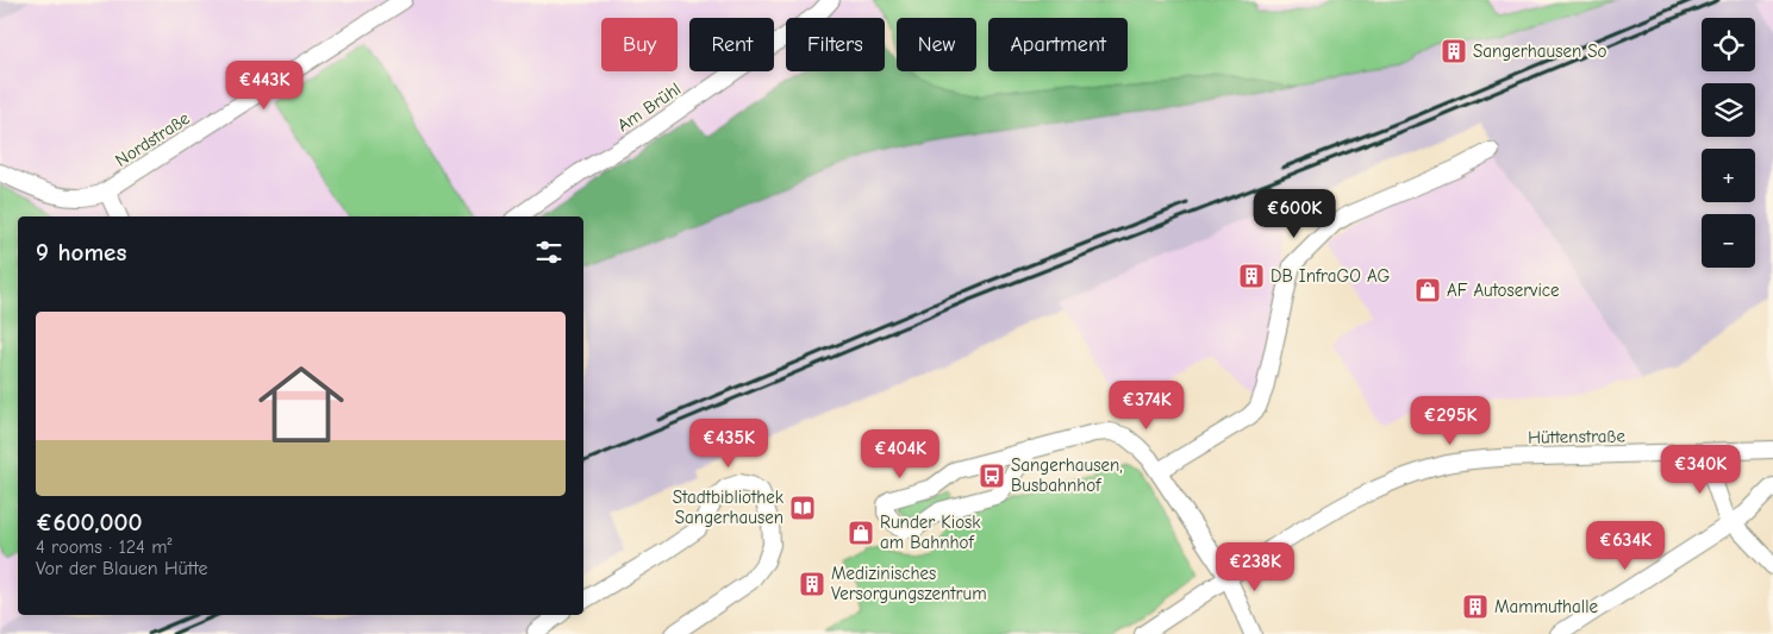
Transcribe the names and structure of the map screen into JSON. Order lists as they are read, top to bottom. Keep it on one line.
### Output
{"streets":{"street":["Am Brühl","Nordstraße","Hüttenstraße"]},"places":{"building":["Sangerhausen So","DB InfraGO AG","Medizinisches Versorgungszentrum","Mammuthalle"],"shop":["AF Autoservice","Runder Kiosk am Bahnhof"],"bus stop":["Sangerhausen, Busbahnhof"],"library":["Stadtbibliothek Sangerhausen"]},"page":{"map_buttons":["+","−"],"chip":["Buy","Rent","Filters","New","Apartment"],"price":["€443K","€600K","€374K","€295K","€435K","€404K","€340K","€634K","€238K"],"heading":"9 homes","list":[{"name":"€600,000","note":"4 rooms · 124 m² · Vor der Blauen Hütte"}]}}
